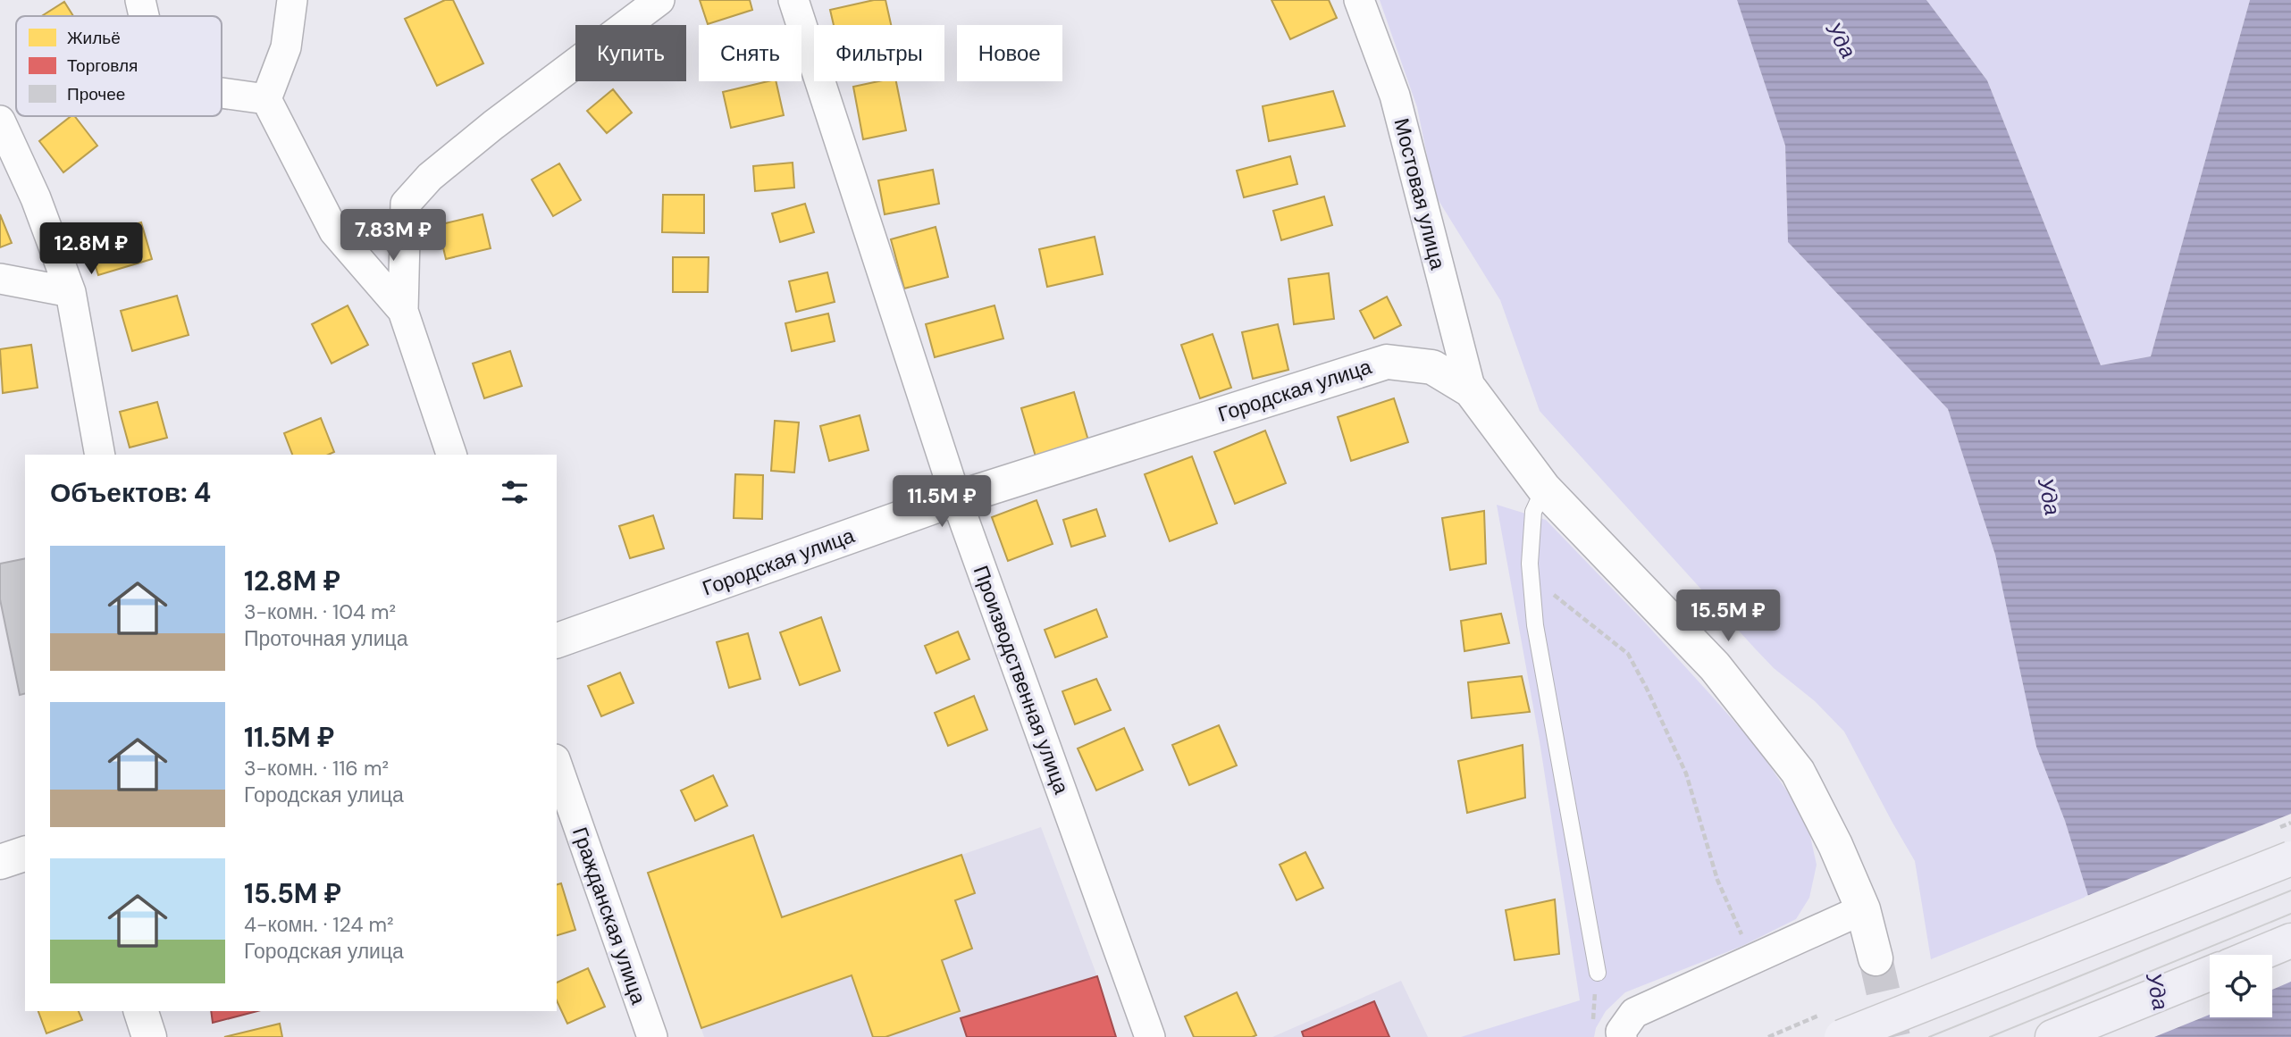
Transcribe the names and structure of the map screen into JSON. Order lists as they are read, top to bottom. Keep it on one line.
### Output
{"streets":{"street":["Мостовая улица","Городская улица","Производственная улица","Гражданская улица"]},"crossings":[["Мостовая улица","Городская улица"],["Городская улица","Производственная улица"]],"water":["Уда"],"legend":["Жильё","Торговля","Прочее"],"page":{"chip":["Купить","Снять","Фильтры","Новое"],"price":["7.83M ₽","12.8M ₽","11.5M ₽","15.5M ₽"],"heading":"Объектов: 4","list":[{"name":"12.8M ₽","note":"3-комн. · 104 m² · Проточная улица"},{"name":"11.5M ₽","note":"3-комн. · 116 m² · Городская улица"},{"name":"15.5M ₽","note":"4-комн. · 124 m² · Городская улица"}]}}
